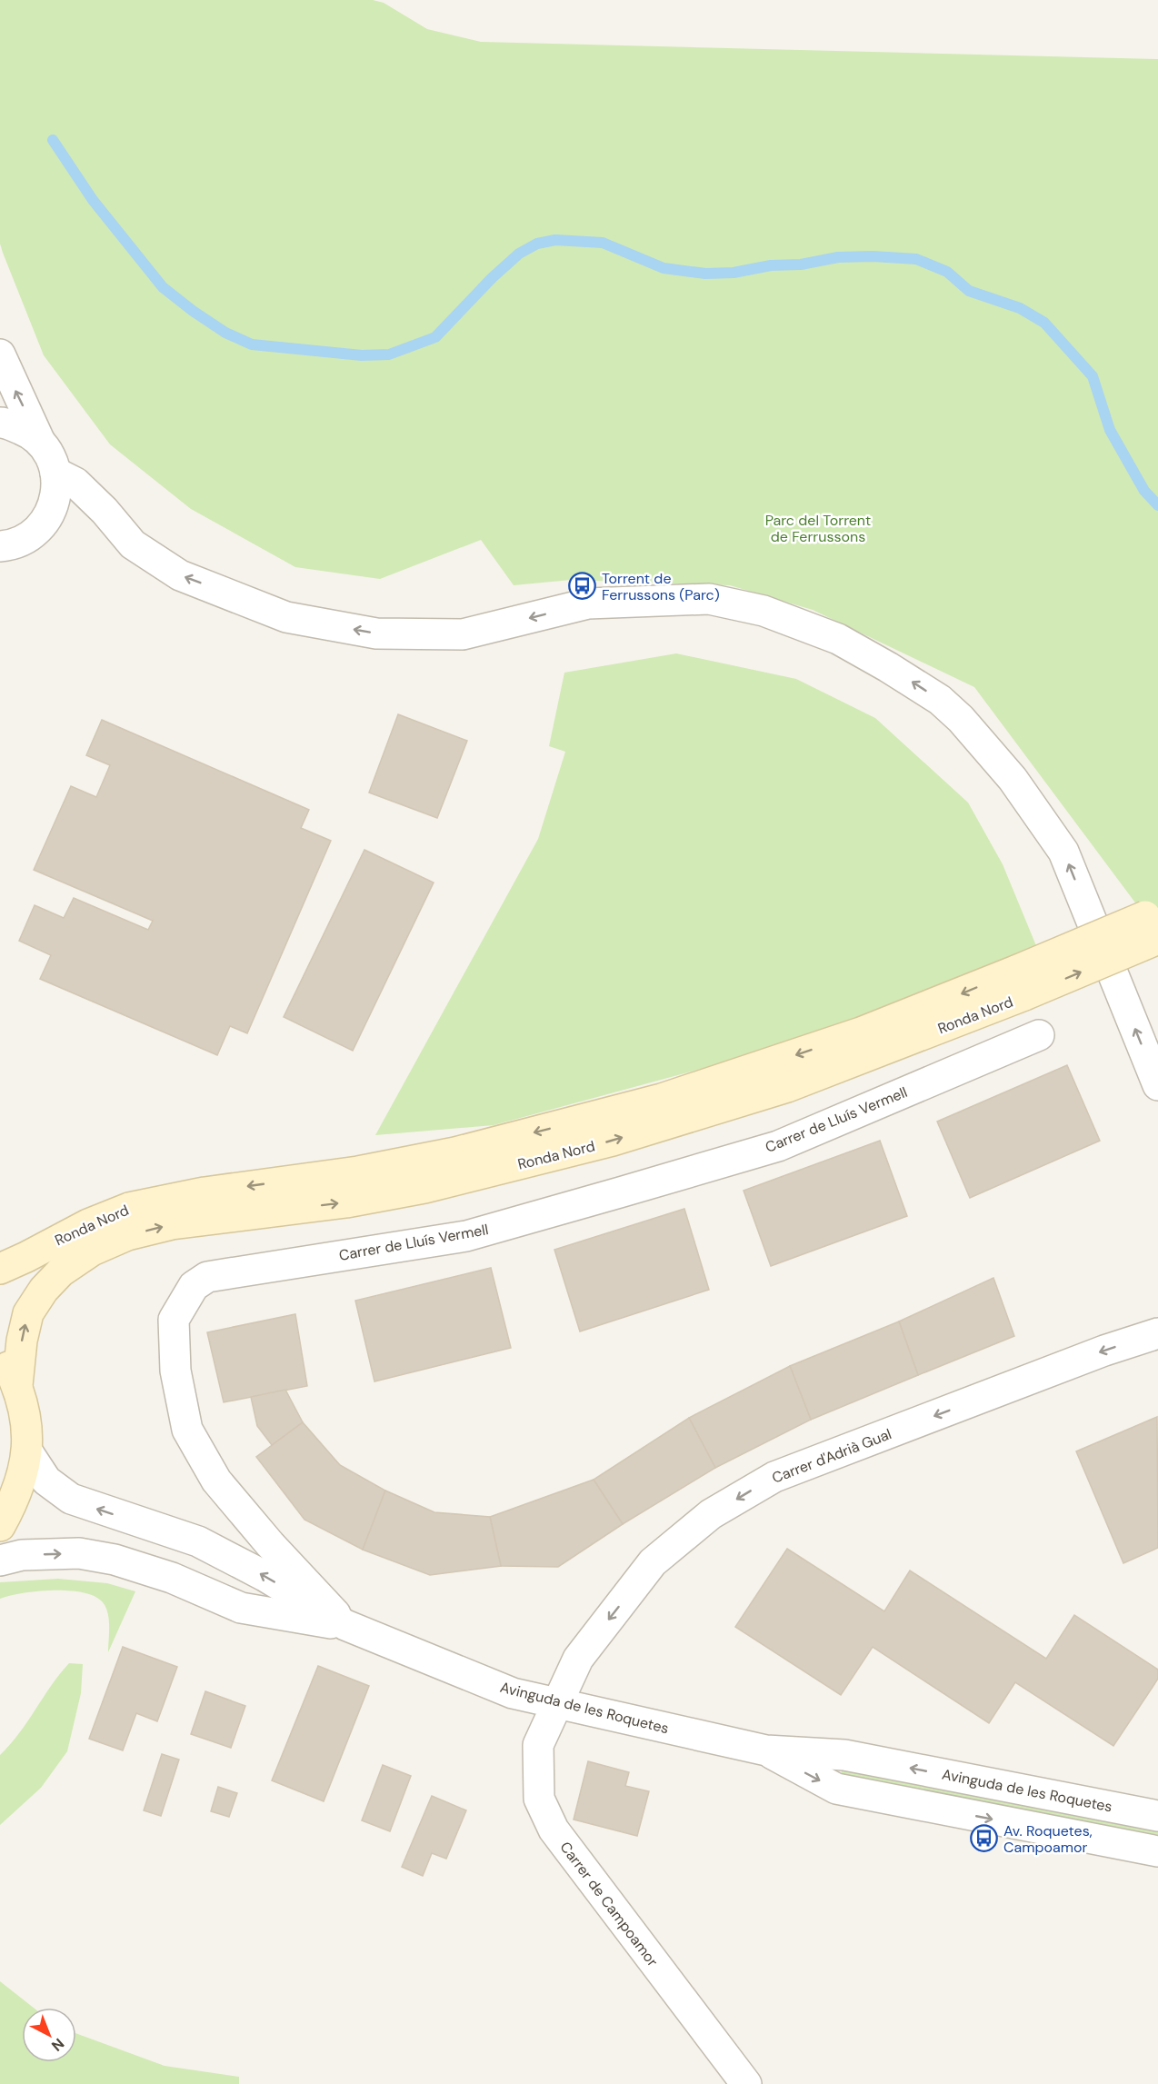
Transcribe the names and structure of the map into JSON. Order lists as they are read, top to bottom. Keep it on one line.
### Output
{"streets":{"main road":["Ronda Nord"],"street":["Carrer de Lluís Vermell","Carrer d'Adrià Gual","Avinguda de les Roquetes","Carrer de Campoamor"]},"crossings":[["Carrer de Lluís Vermell","Avinguda de les Roquetes"],["Carrer d'Adrià Gual","Avinguda de les Roquetes"],["Carrer d'Adrià Gual","Carrer de Campoamor"],["Avinguda de les Roquetes","Carrer de Campoamor"]],"one_way":["Carrer d'Adrià Gual"],"parks":["Parc del Torrent de Ferrussons"],"places":{"bus stop":["Torrent de Ferrussons (Parc)","Av. Roquetes, Campoamor"]},"north":"bottom right"}
